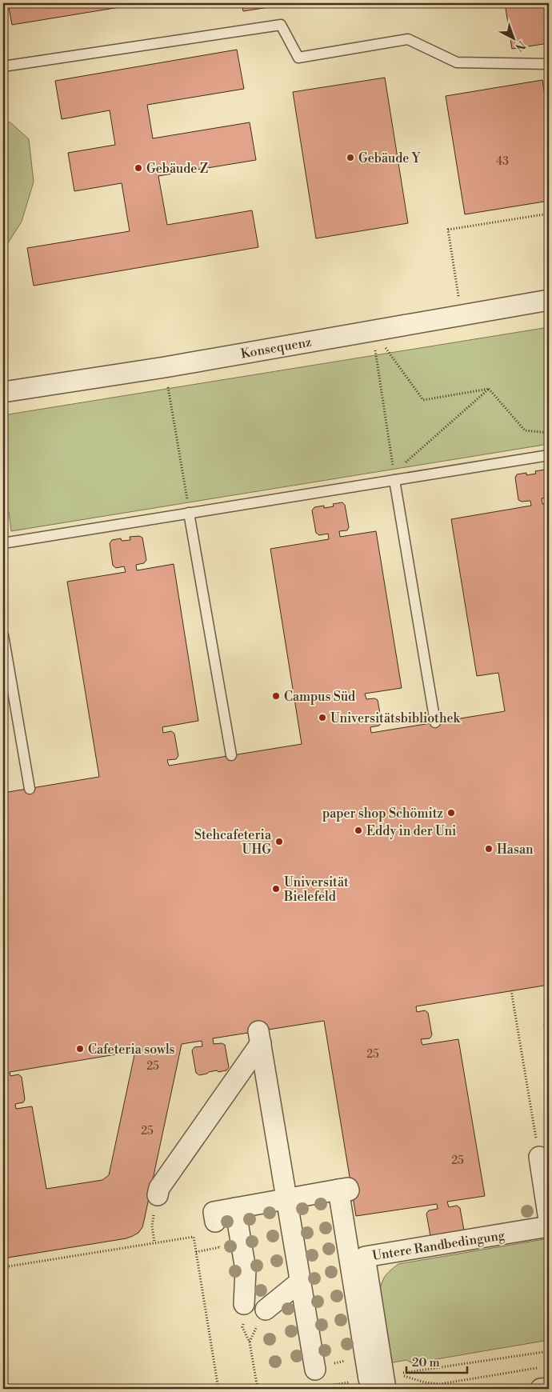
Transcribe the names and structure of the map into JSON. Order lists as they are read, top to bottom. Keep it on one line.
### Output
{"streets":{"street":["Konsequenz","Untere Randbedingung"]},"places":["Gebäude Y","Gebäude Z","Campus Süd","Universitätsbibliothek","paper shop Schömitz","Eddy in der Uni","Stehcafeteria UHG","Hasan","Universität Bielefeld","Cafeteria sowls"],"house_numbers":["43","25","25","25","25"],"scale_bar":"20 m","north":"bottom right"}
